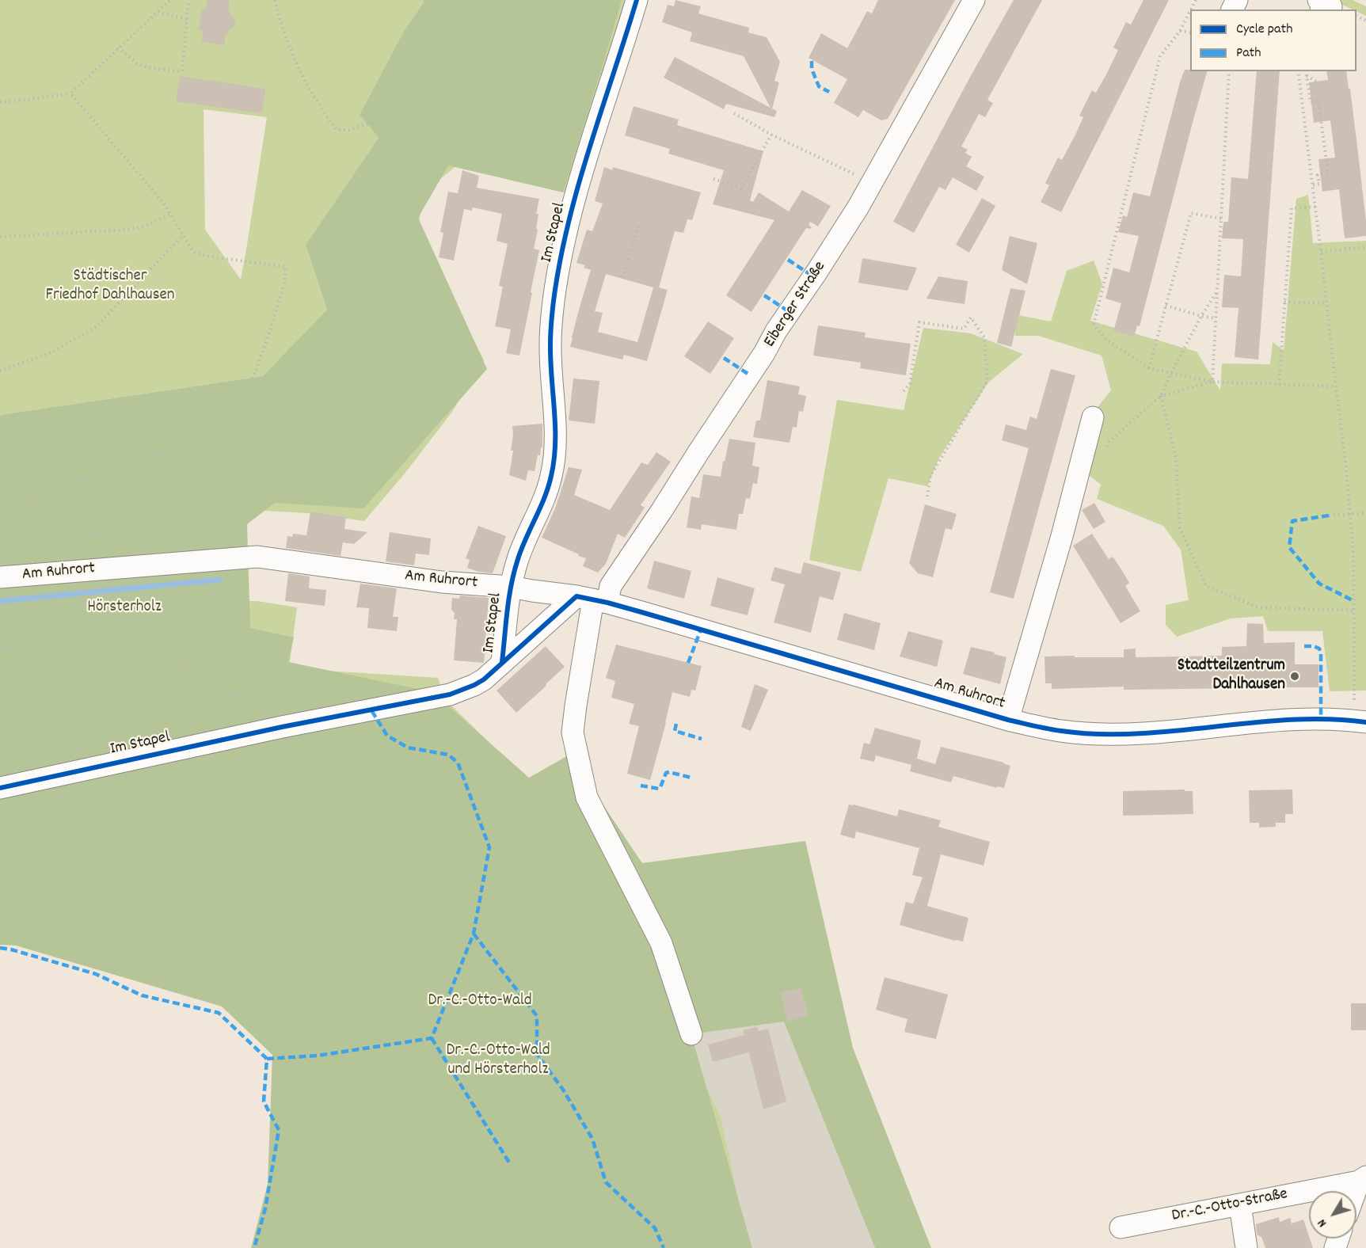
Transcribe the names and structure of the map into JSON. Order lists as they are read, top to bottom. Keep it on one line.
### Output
{"streets":{"street":["Im Stapel","Eiberger Straße","Am Ruhrort","Dr.-C.-Otto-Straße"]},"crossings":[["Im Stapel","Am Ruhrort"],["Eiberger Straße","Am Ruhrort"]],"parks":["Städtischer Friedhof Dahlhausen","Hörsterholz","Dr.-C.-Otto-Wald","Dr.-C.-Otto-Wald und Hörsterholz"],"places":["Stadtteilzentrum Dahlhausen"],"legend":["Cycle path","Path"],"north":"bottom left"}
